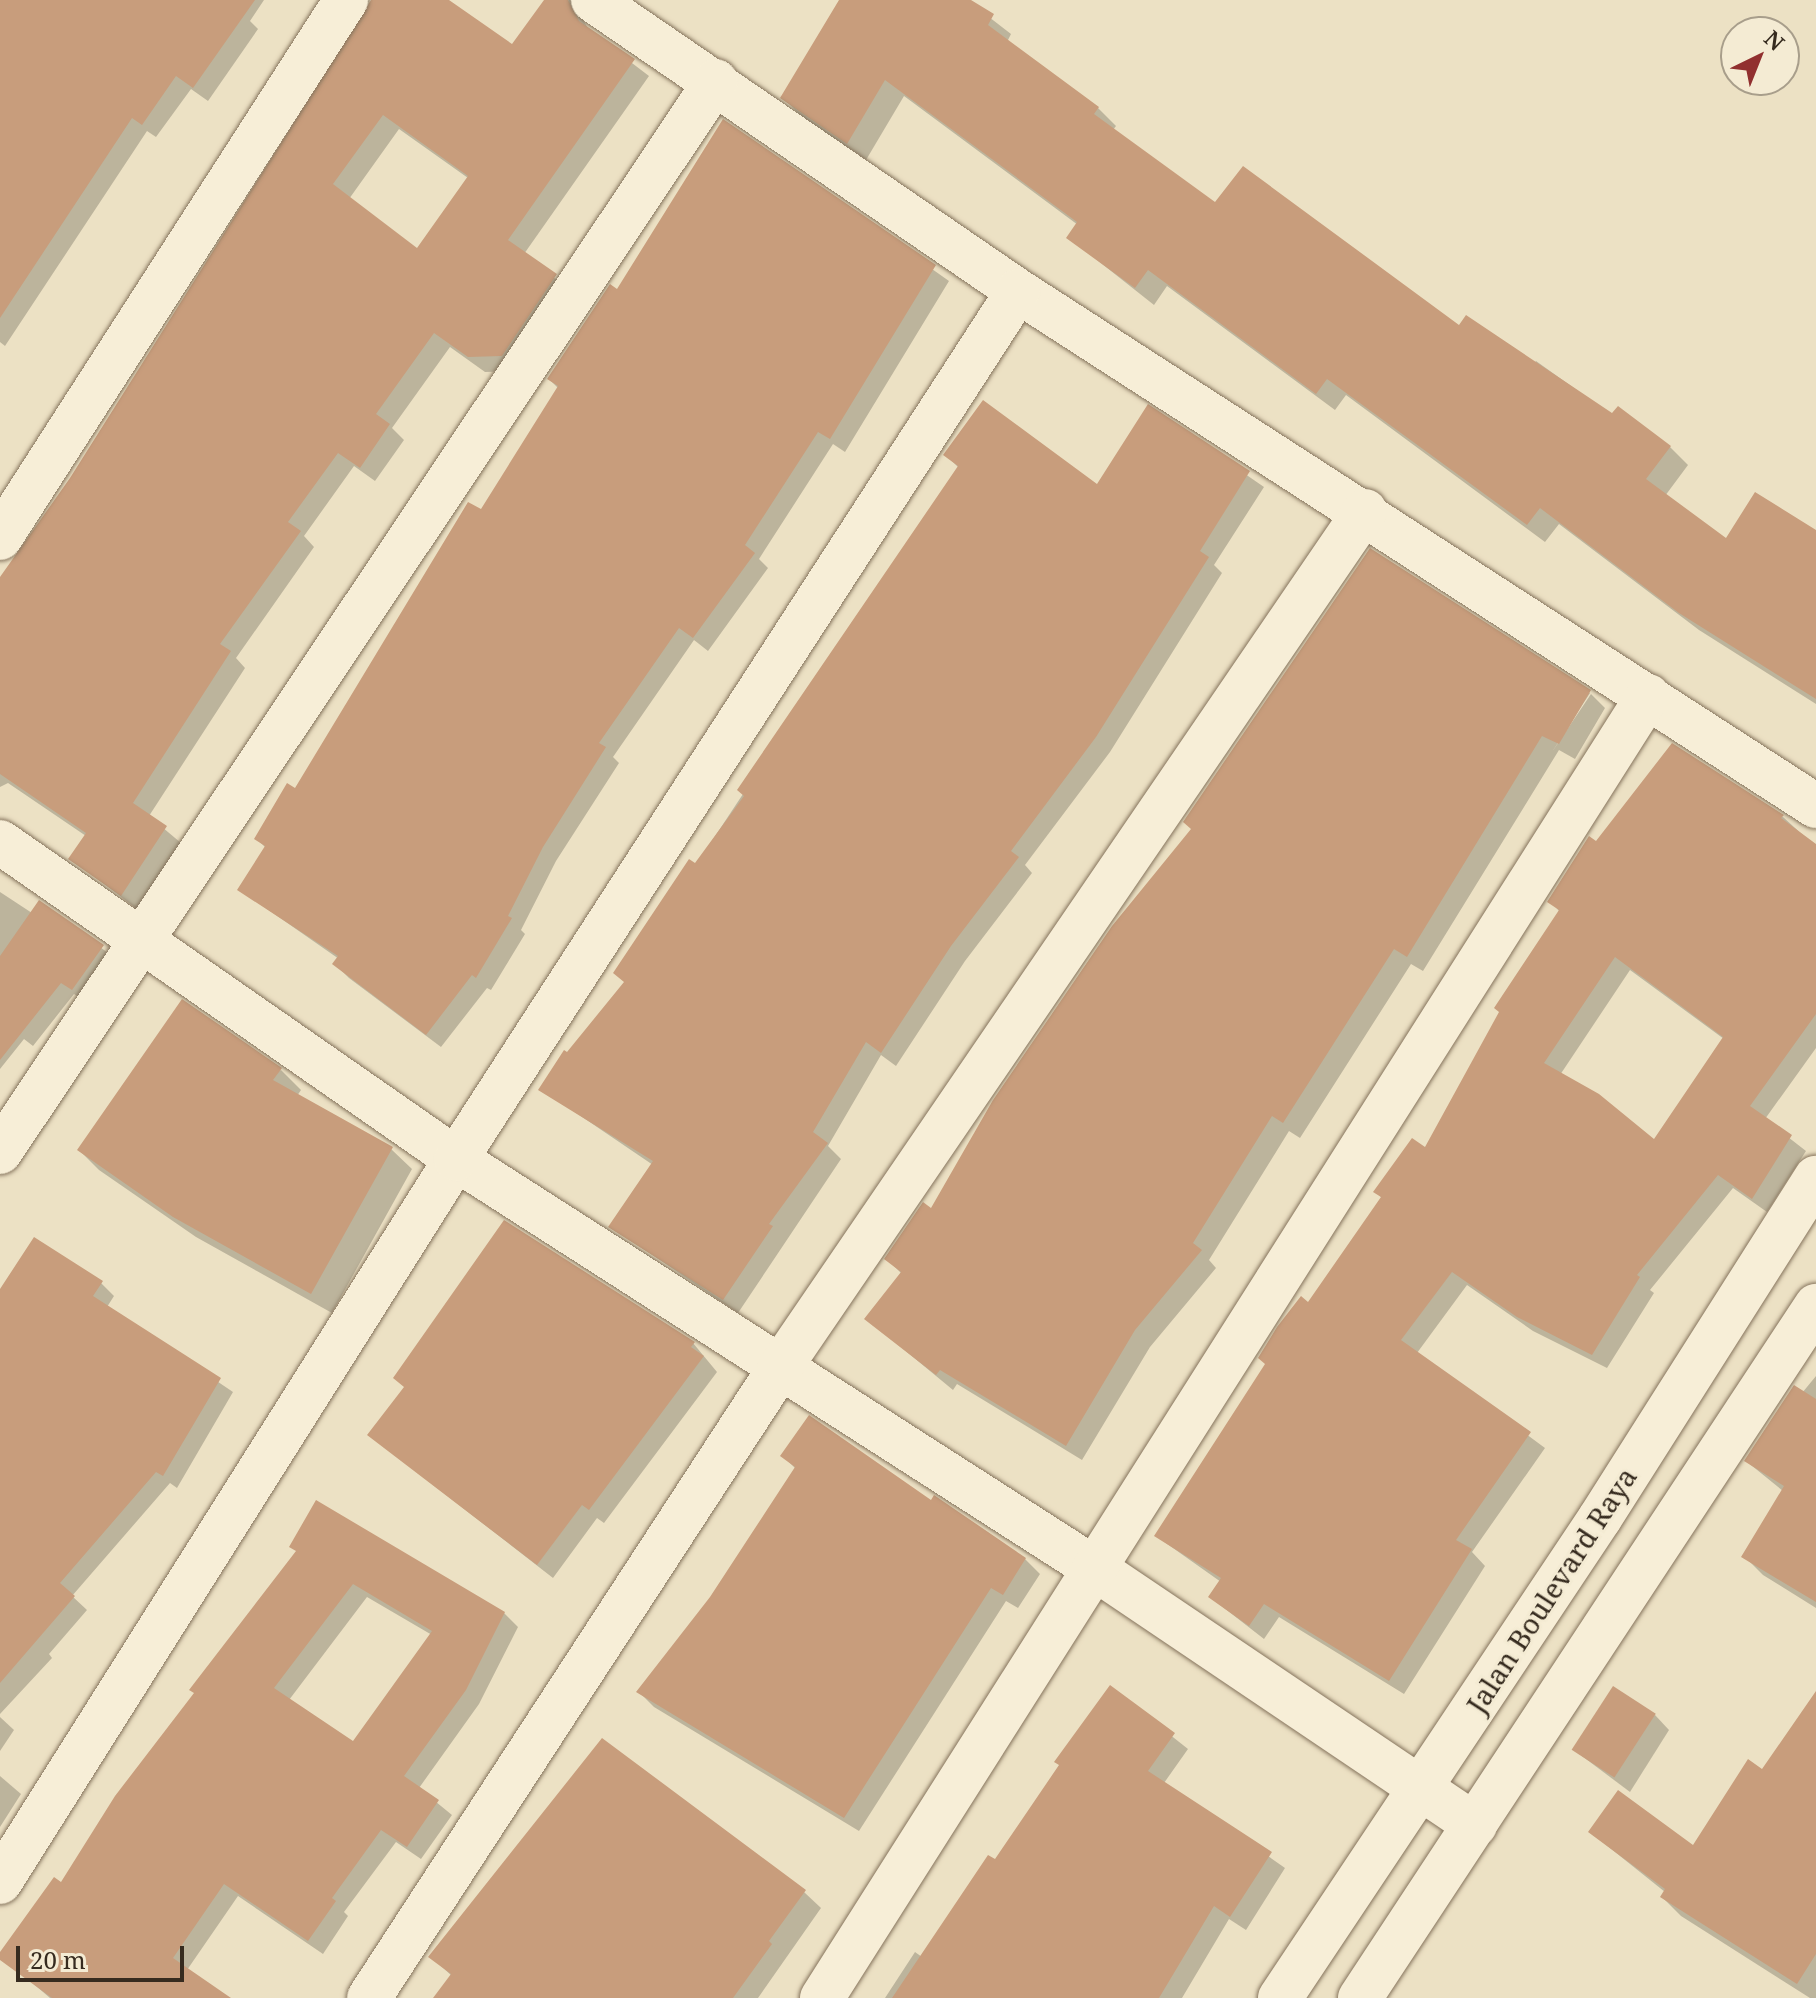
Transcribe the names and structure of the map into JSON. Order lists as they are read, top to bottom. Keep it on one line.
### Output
{"streets":{"street":["Jalan Boulevard Raya"]},"scale_bar":"20 m","north":"top right"}
